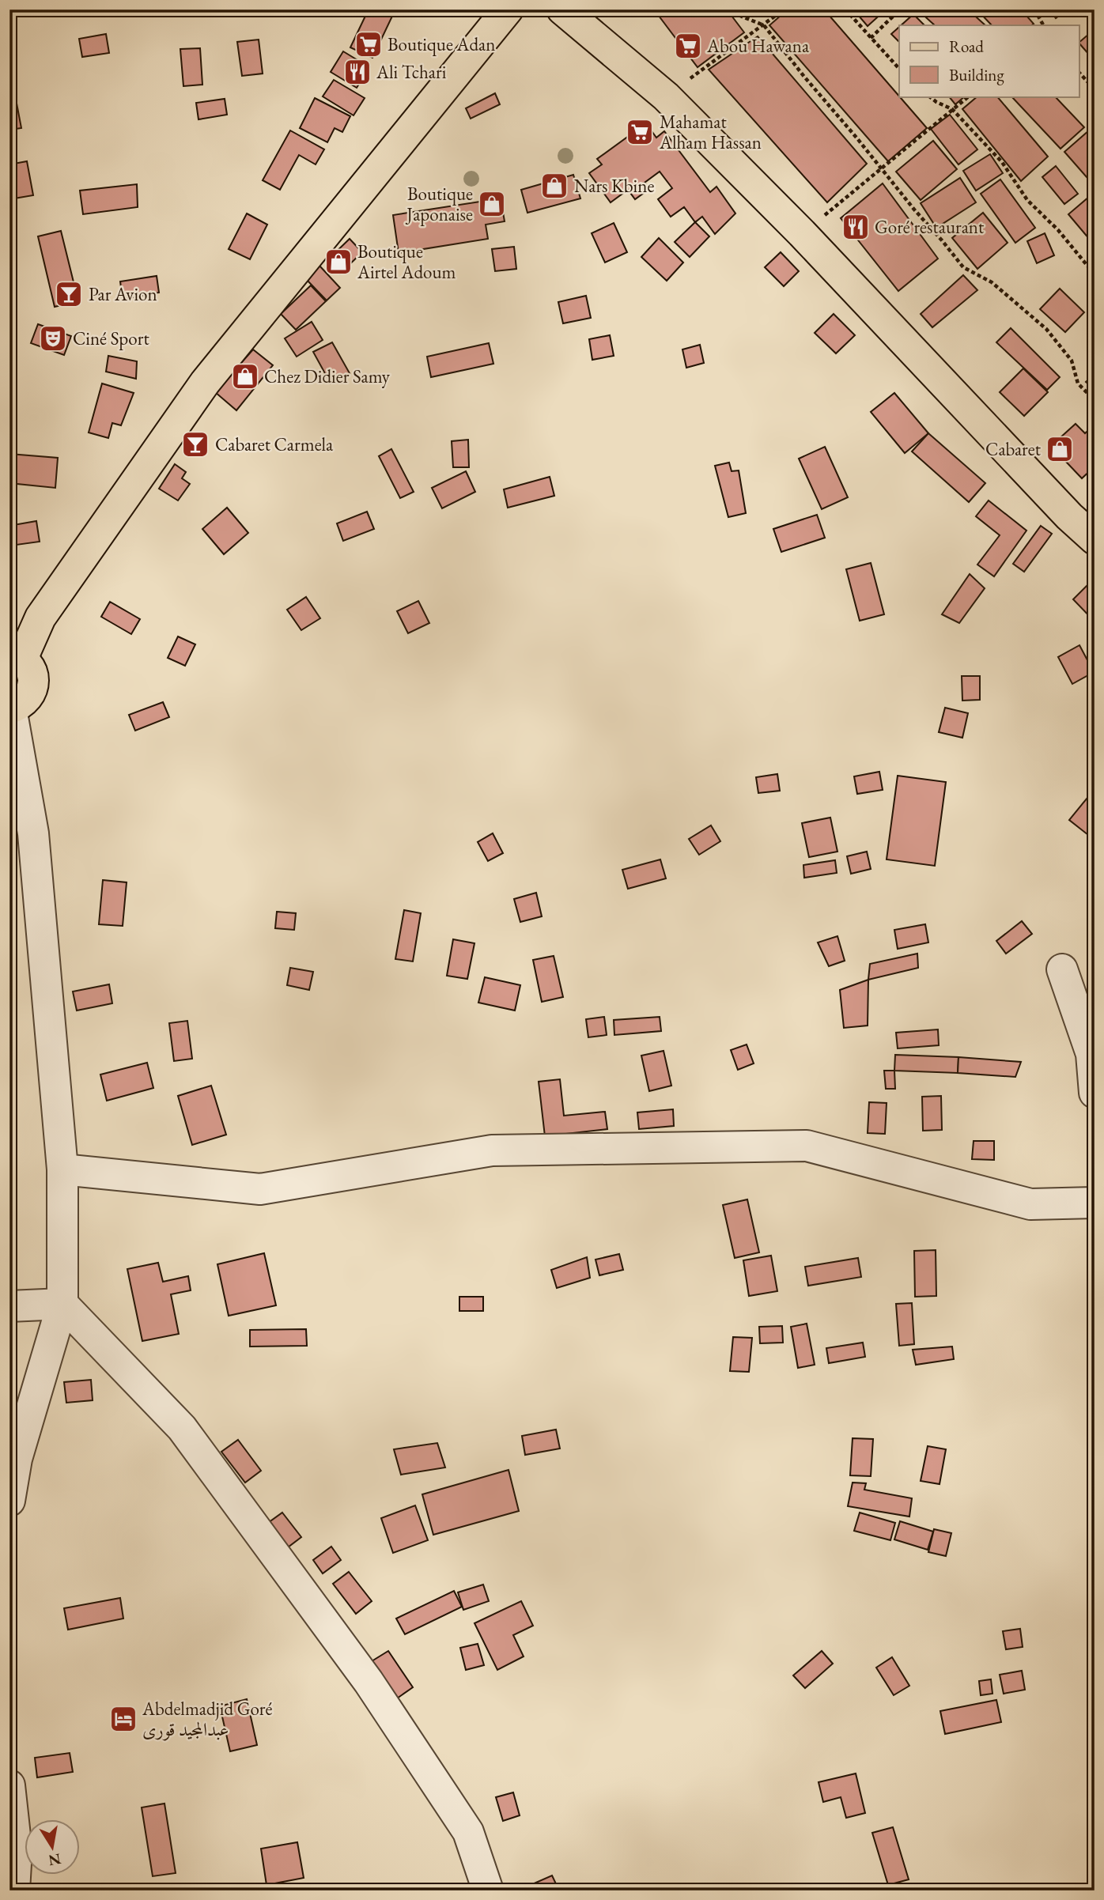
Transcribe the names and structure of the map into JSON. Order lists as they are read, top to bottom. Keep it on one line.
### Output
{"places":{"supermarket":["Boutique Adan","Abou Hawana","Mahamat Alham Hassan"],"restaurant":["Ali Tchari","Goré restaurant"],"shop":["Nars Kbine","Boutique Japonaise","Boutique Airtel Adoum","Chez Didier Samy","Cabaret"],"bar":["Par Avion","Cabaret Carmela"],"theatre":["Ciné Sport"],"hotel":["Abdelmadjid Goré عبدالمجيد قورى"]},"legend":["Road","Building"],"north":"bottom"}
